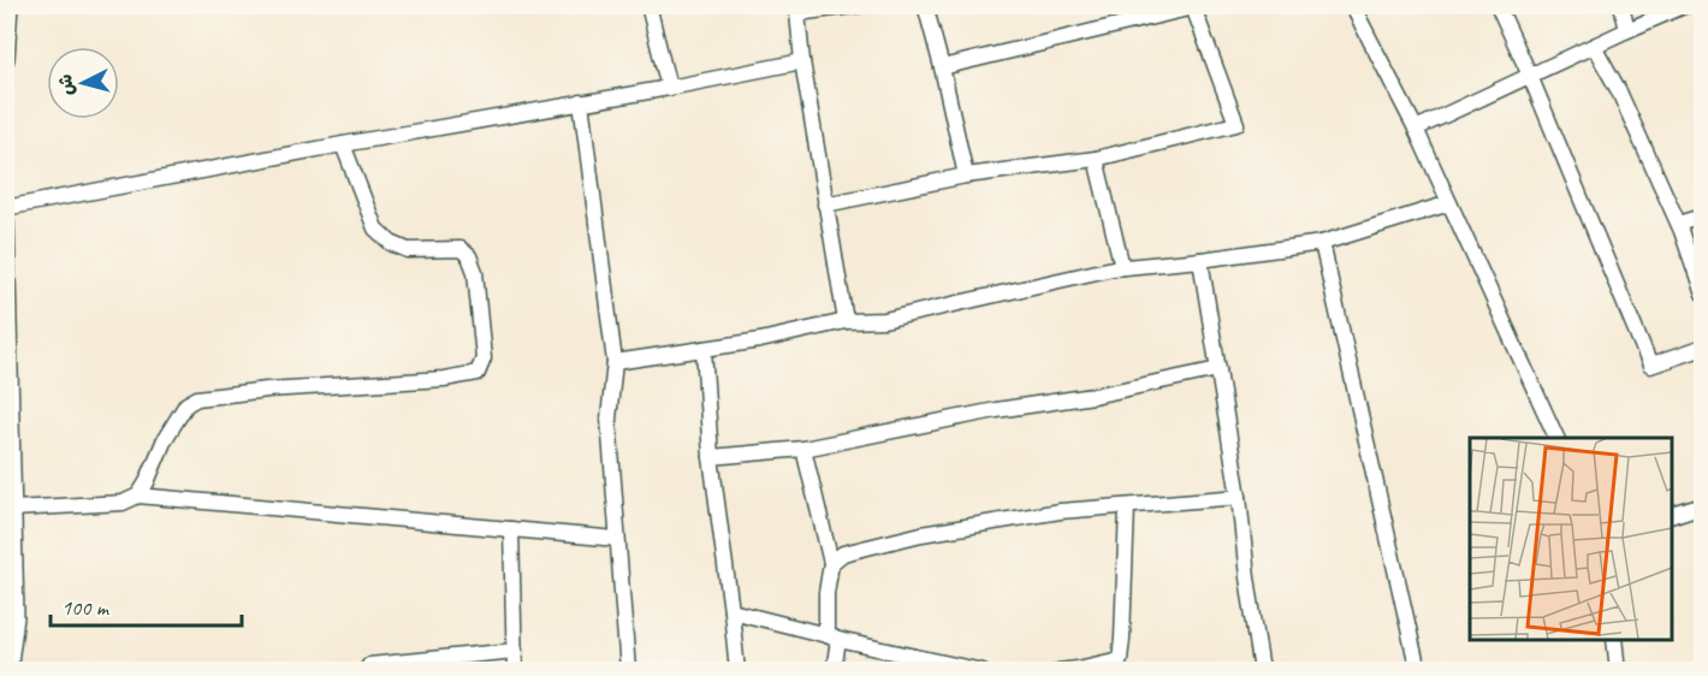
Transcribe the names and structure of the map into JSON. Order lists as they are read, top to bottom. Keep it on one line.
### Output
{"scale_bar":"100 m","north":"left"}
